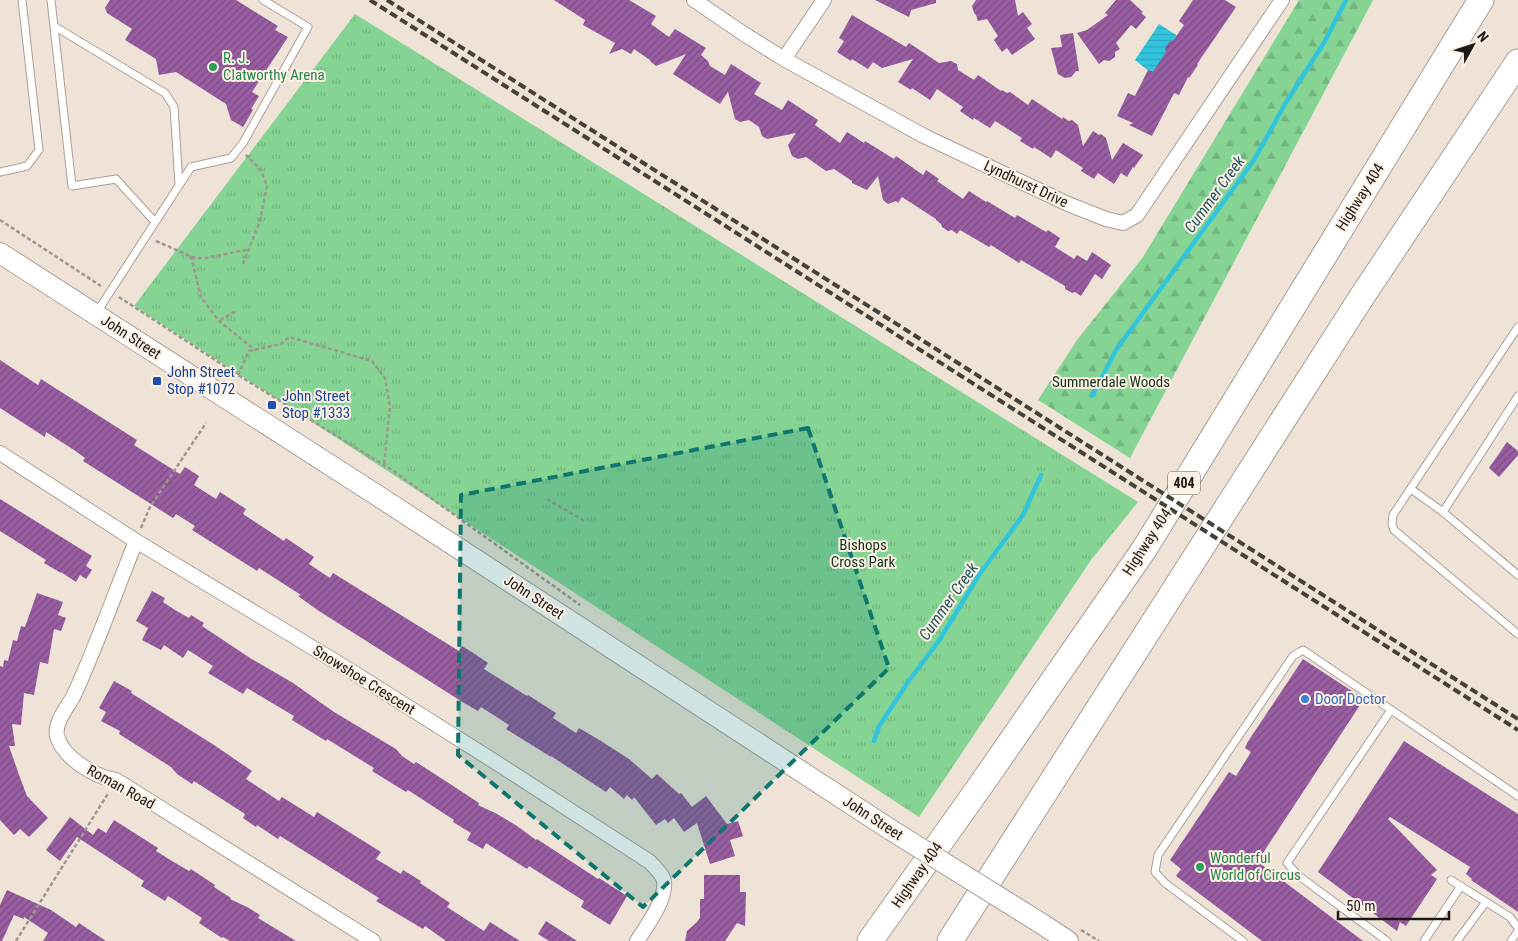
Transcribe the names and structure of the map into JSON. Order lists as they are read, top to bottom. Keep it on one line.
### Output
{"streets":{"highway":["Highway 404","404"],"main road":["John Street"],"street":["Lyndhurst Drive","Snowshoe Crescent","Roman Road"]},"crossings":[["Snowshoe Crescent","Roman Road"]],"water":["Cummer Creek"],"parks":["Summerdale Woods","Bishops Cross Park"],"places":{"other":["R. J. Clatworthy Arena","Door Doctor","Wonderful World of Circus"],"transit":["John Street Stop #1072","John Street Stop #1333"]},"scale_bar":"50 m","north":"top right"}
